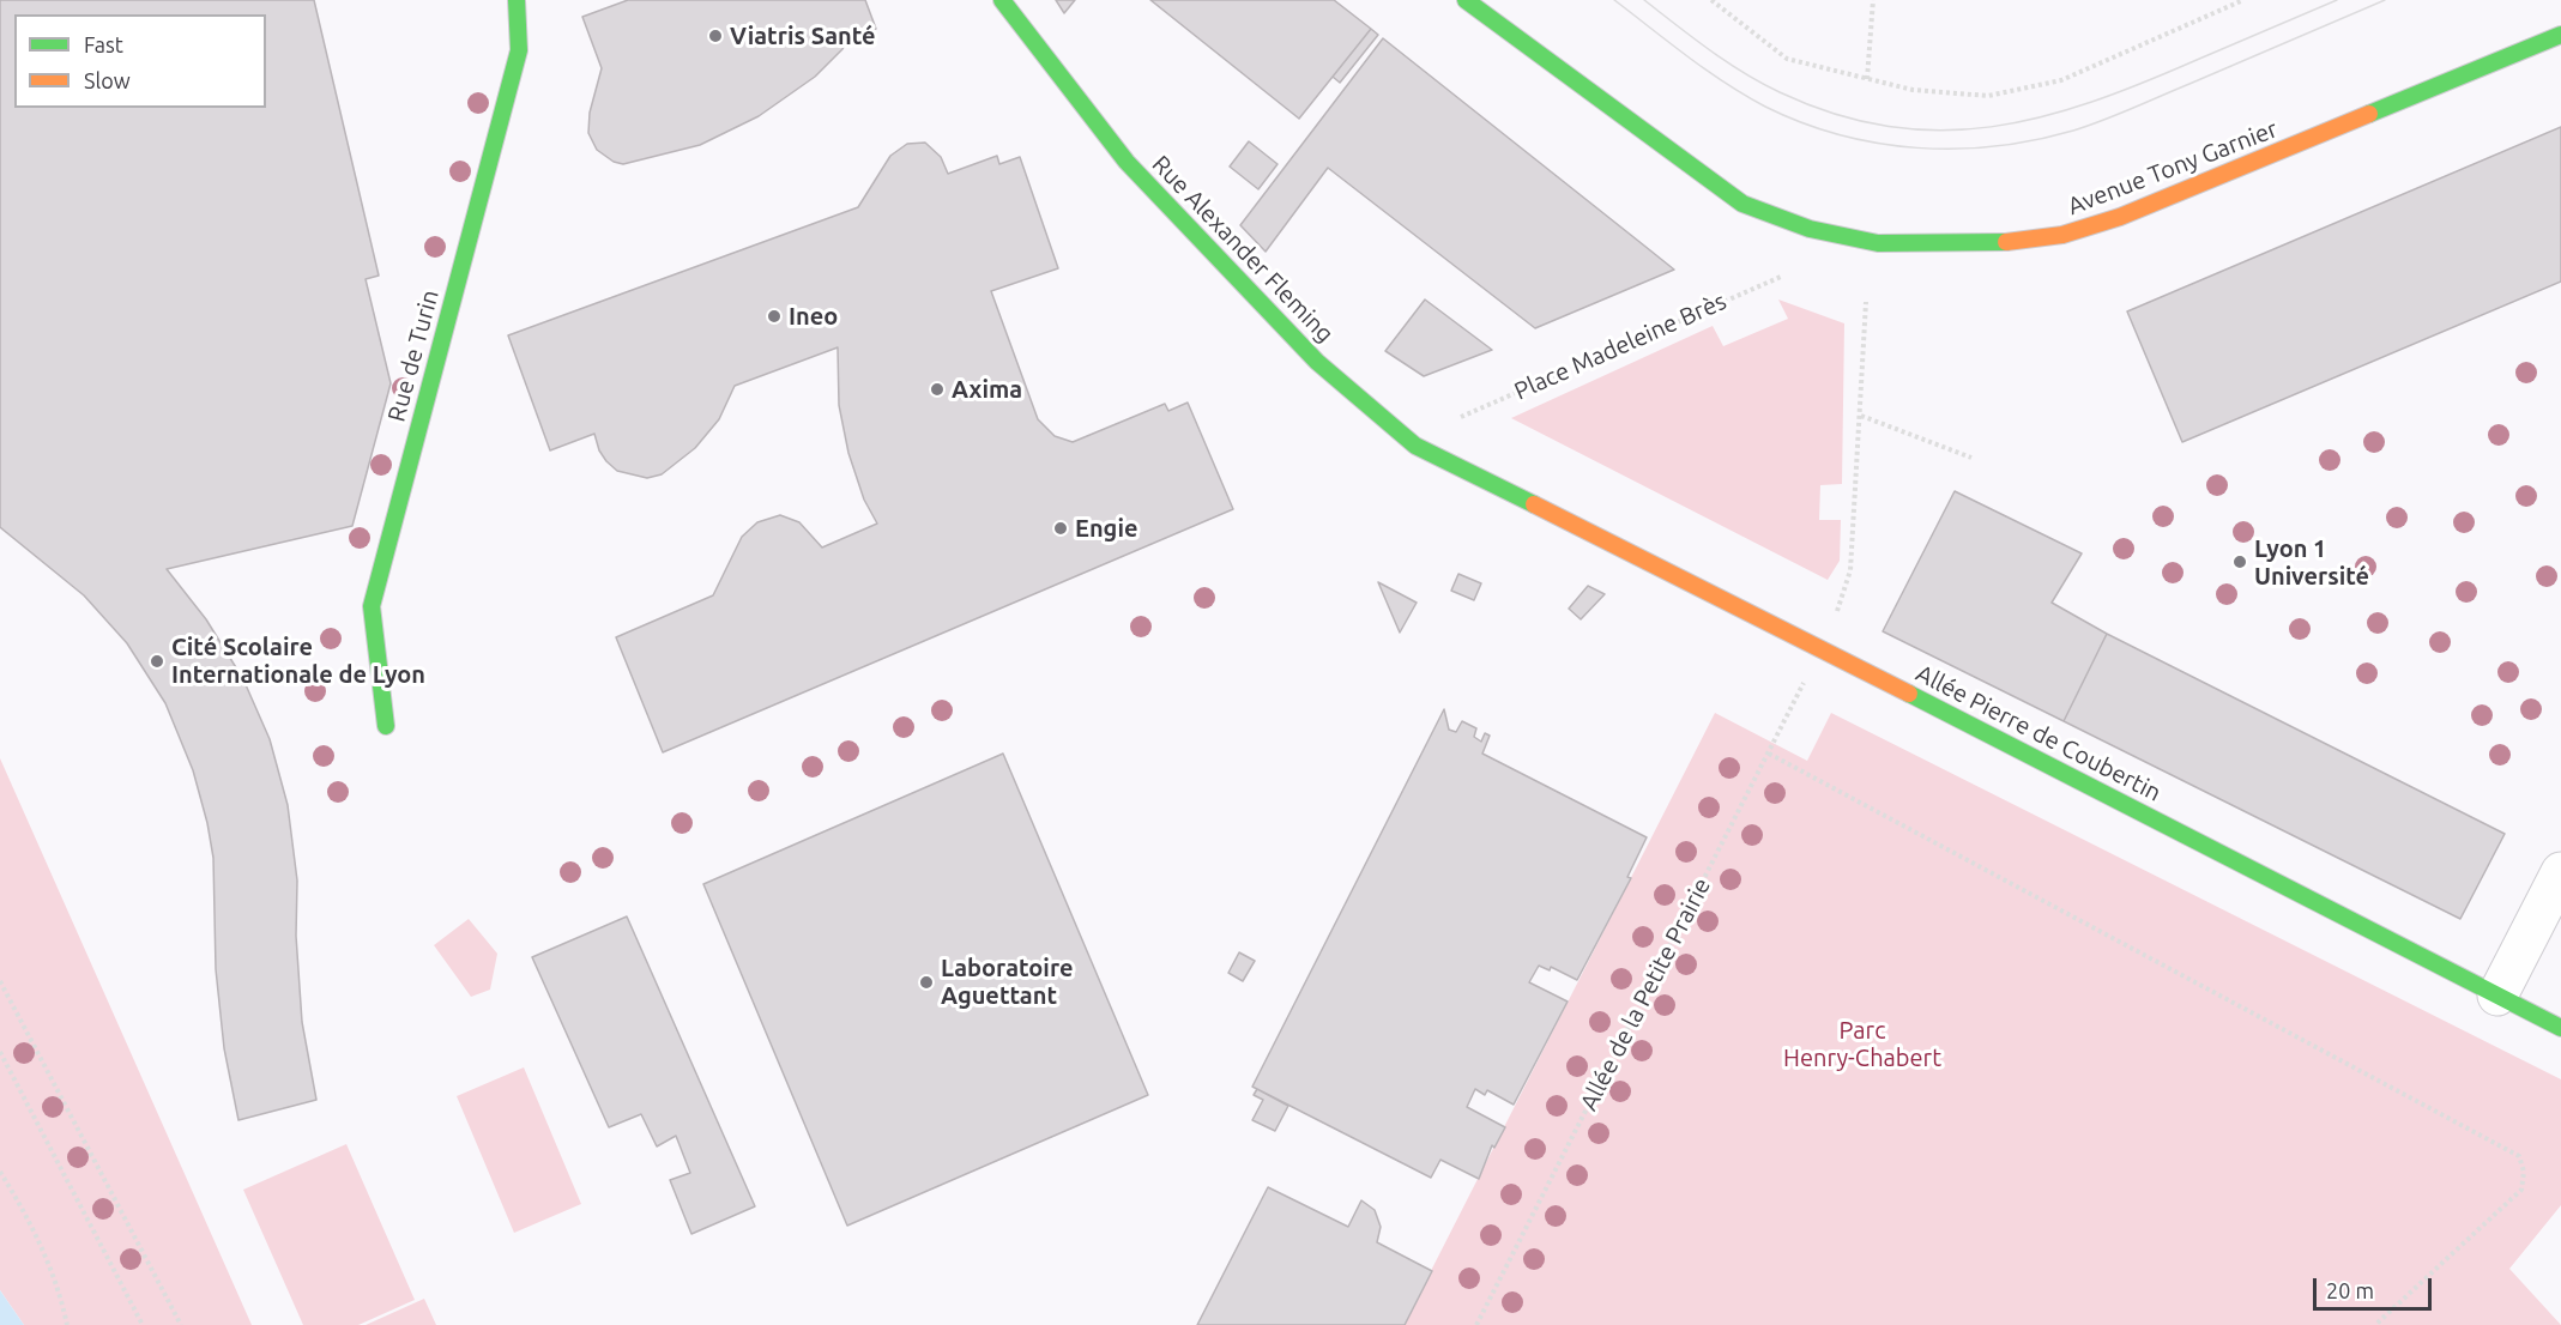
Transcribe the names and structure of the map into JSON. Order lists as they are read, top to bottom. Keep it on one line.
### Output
{"streets":{"street":["Avenue Tony Garnier","Rue Alexander Fleming","Rue de Turin","Allée Pierre de Coubertin"],"path":["Place Madeleine Brès","Allée de la Petite Prairie"]},"crossings":[["Rue Alexander Fleming","Allée Pierre de Coubertin"]],"parks":["Parc Henry-Chabert"],"places":["Viatris Santé","Ineo","Axima","Engie","Lyon 1 Université","Cité Scolaire Internationale de Lyon","Laboratoire Aguettant"],"legend":["Fast","Slow"],"scale_bar":"20 m"}
